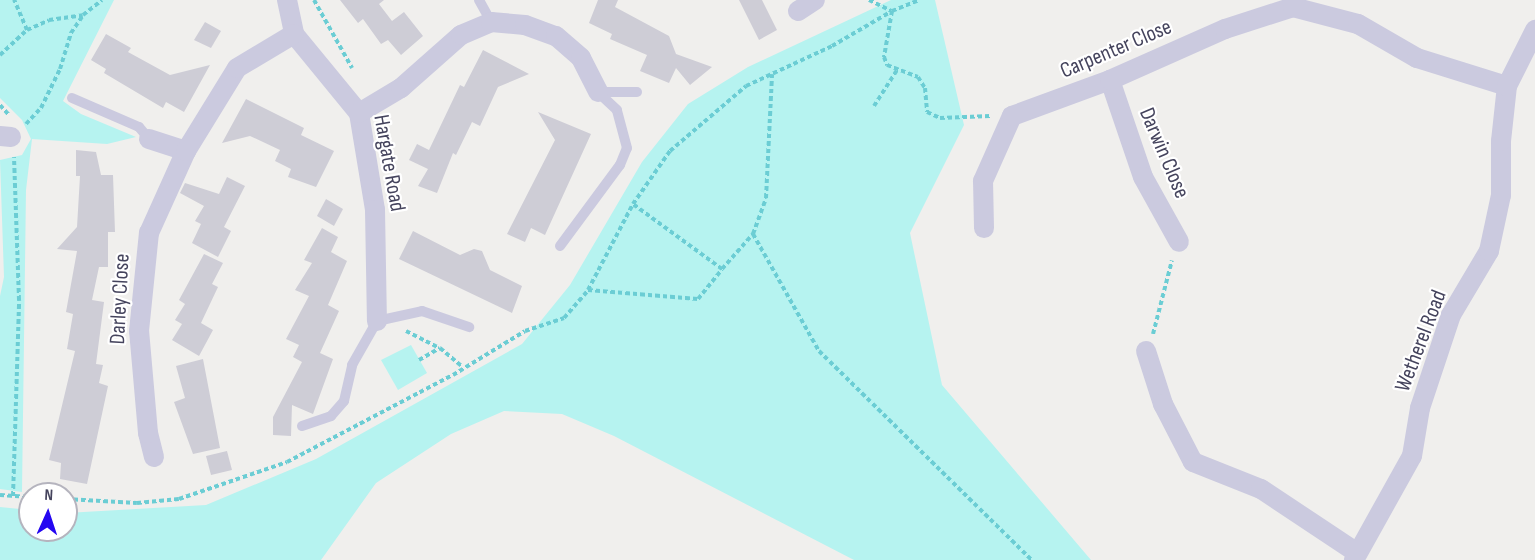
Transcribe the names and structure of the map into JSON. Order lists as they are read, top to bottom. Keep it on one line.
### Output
{"streets":{"street":["Carpenter Close","Darwin Close","Hargate Road","Darley Close","Wetherel Road"]},"crossings":[["Carpenter Close","Darwin Close"],["Carpenter Close","Wetherel Road"],["Hargate Road","Darley Close"]],"north":"top"}
